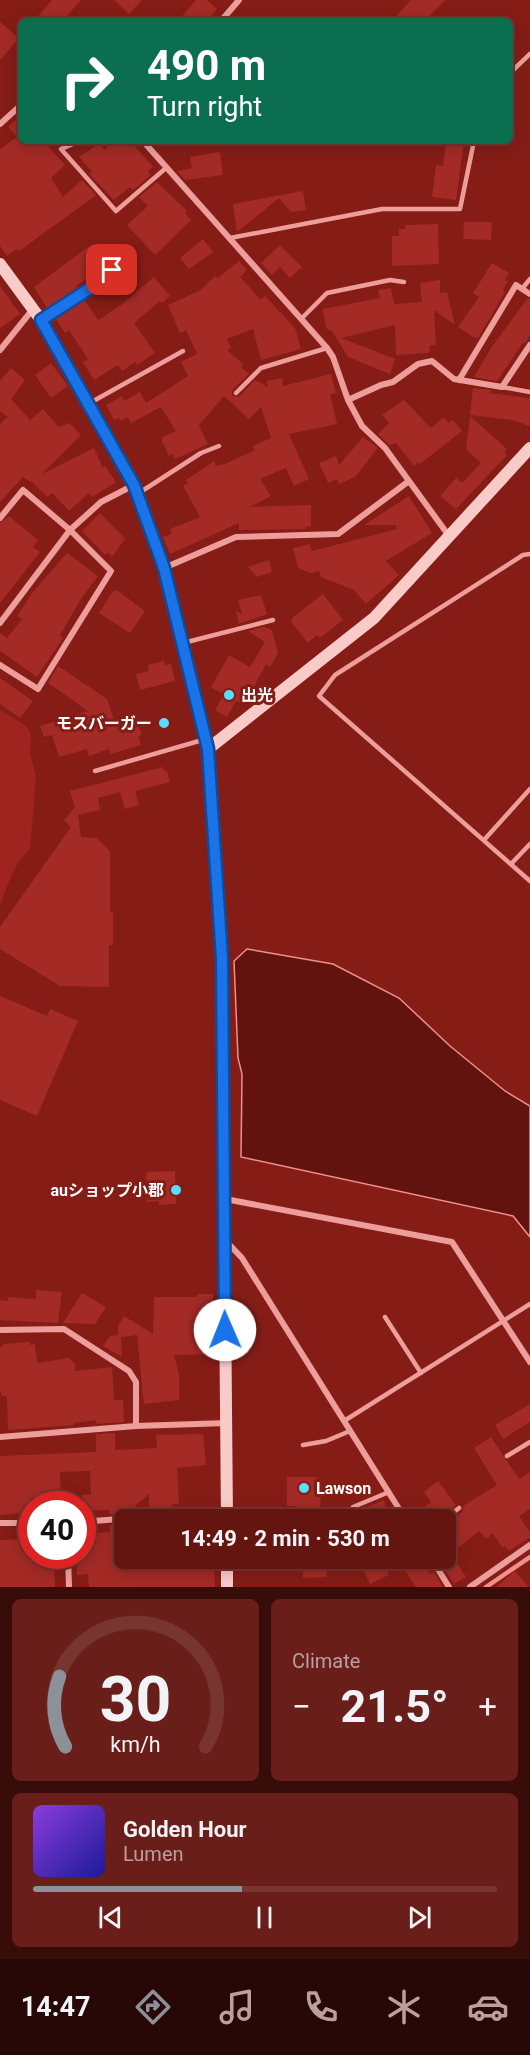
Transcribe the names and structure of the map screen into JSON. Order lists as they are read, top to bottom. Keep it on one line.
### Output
{"places":["出光","モスバーガー","auショップ小郡","Lawson"],"page":{"turn":["490 m","Turn right"],"limit":"40","trip":"14:49 · 2 min · 530 m","tile":"Climate","heat":["−","21.5°","+"],"song":["Golden Hour","Lumen"],"tabs":"14:47","gauge":["30","km/h"]}}
